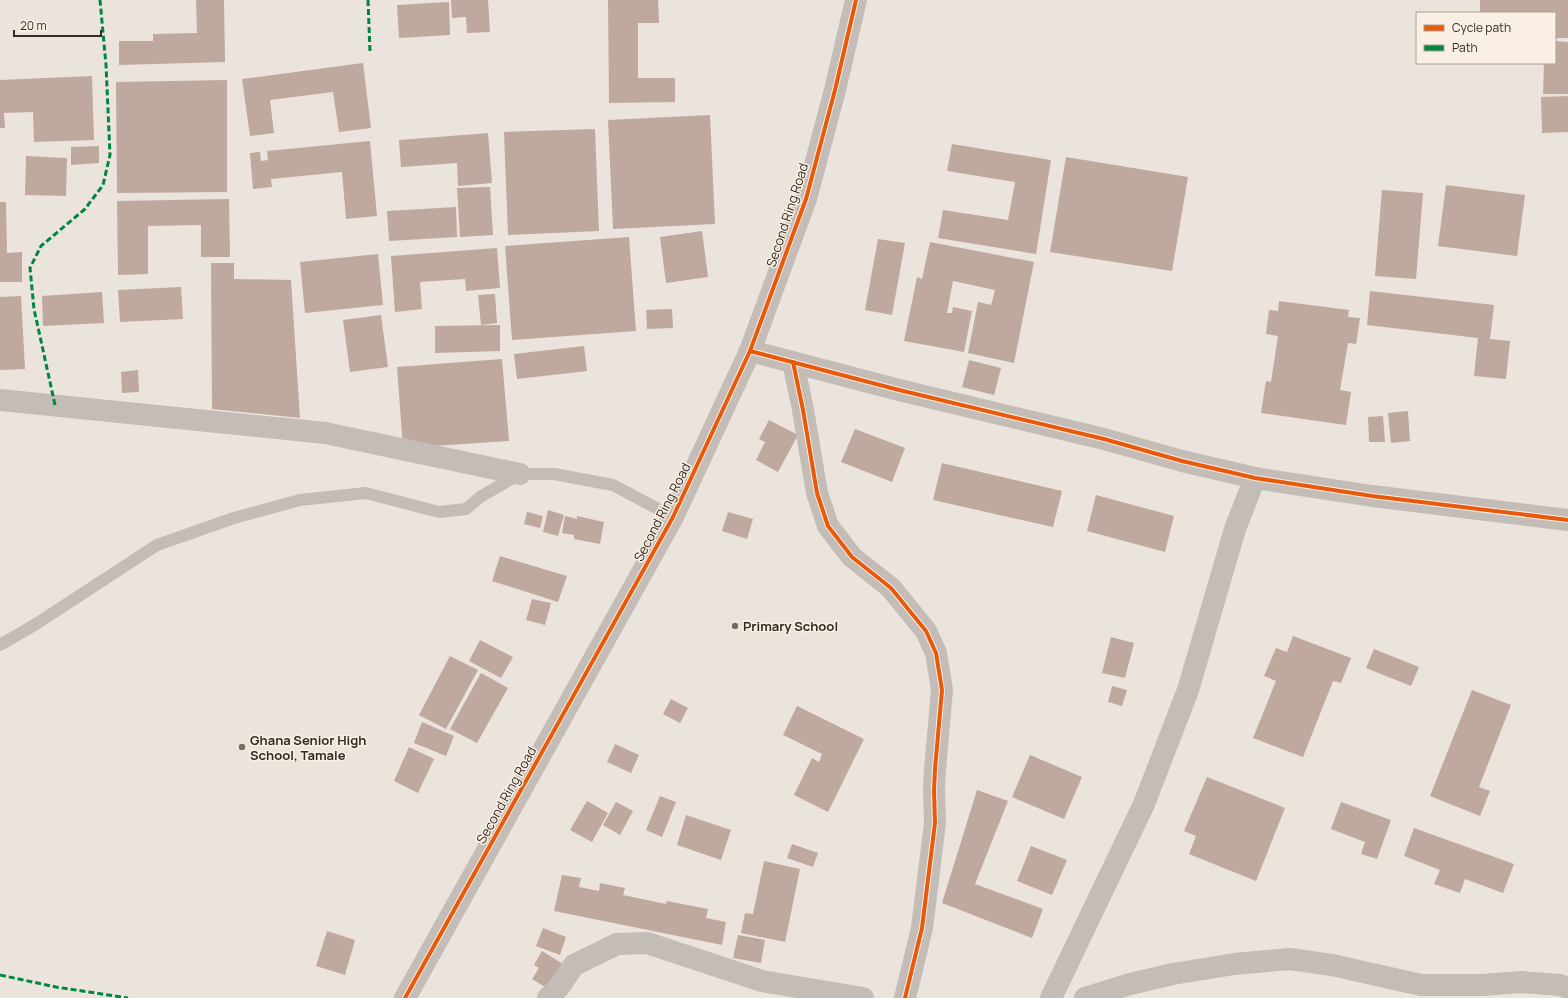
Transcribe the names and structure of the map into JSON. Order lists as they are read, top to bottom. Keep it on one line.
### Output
{"streets":{"street":["Second Ring Road"]},"places":["Primary School","Ghana Senior High School, Tamale"],"legend":["Cycle path","Path"],"scale_bar":"20 m"}
